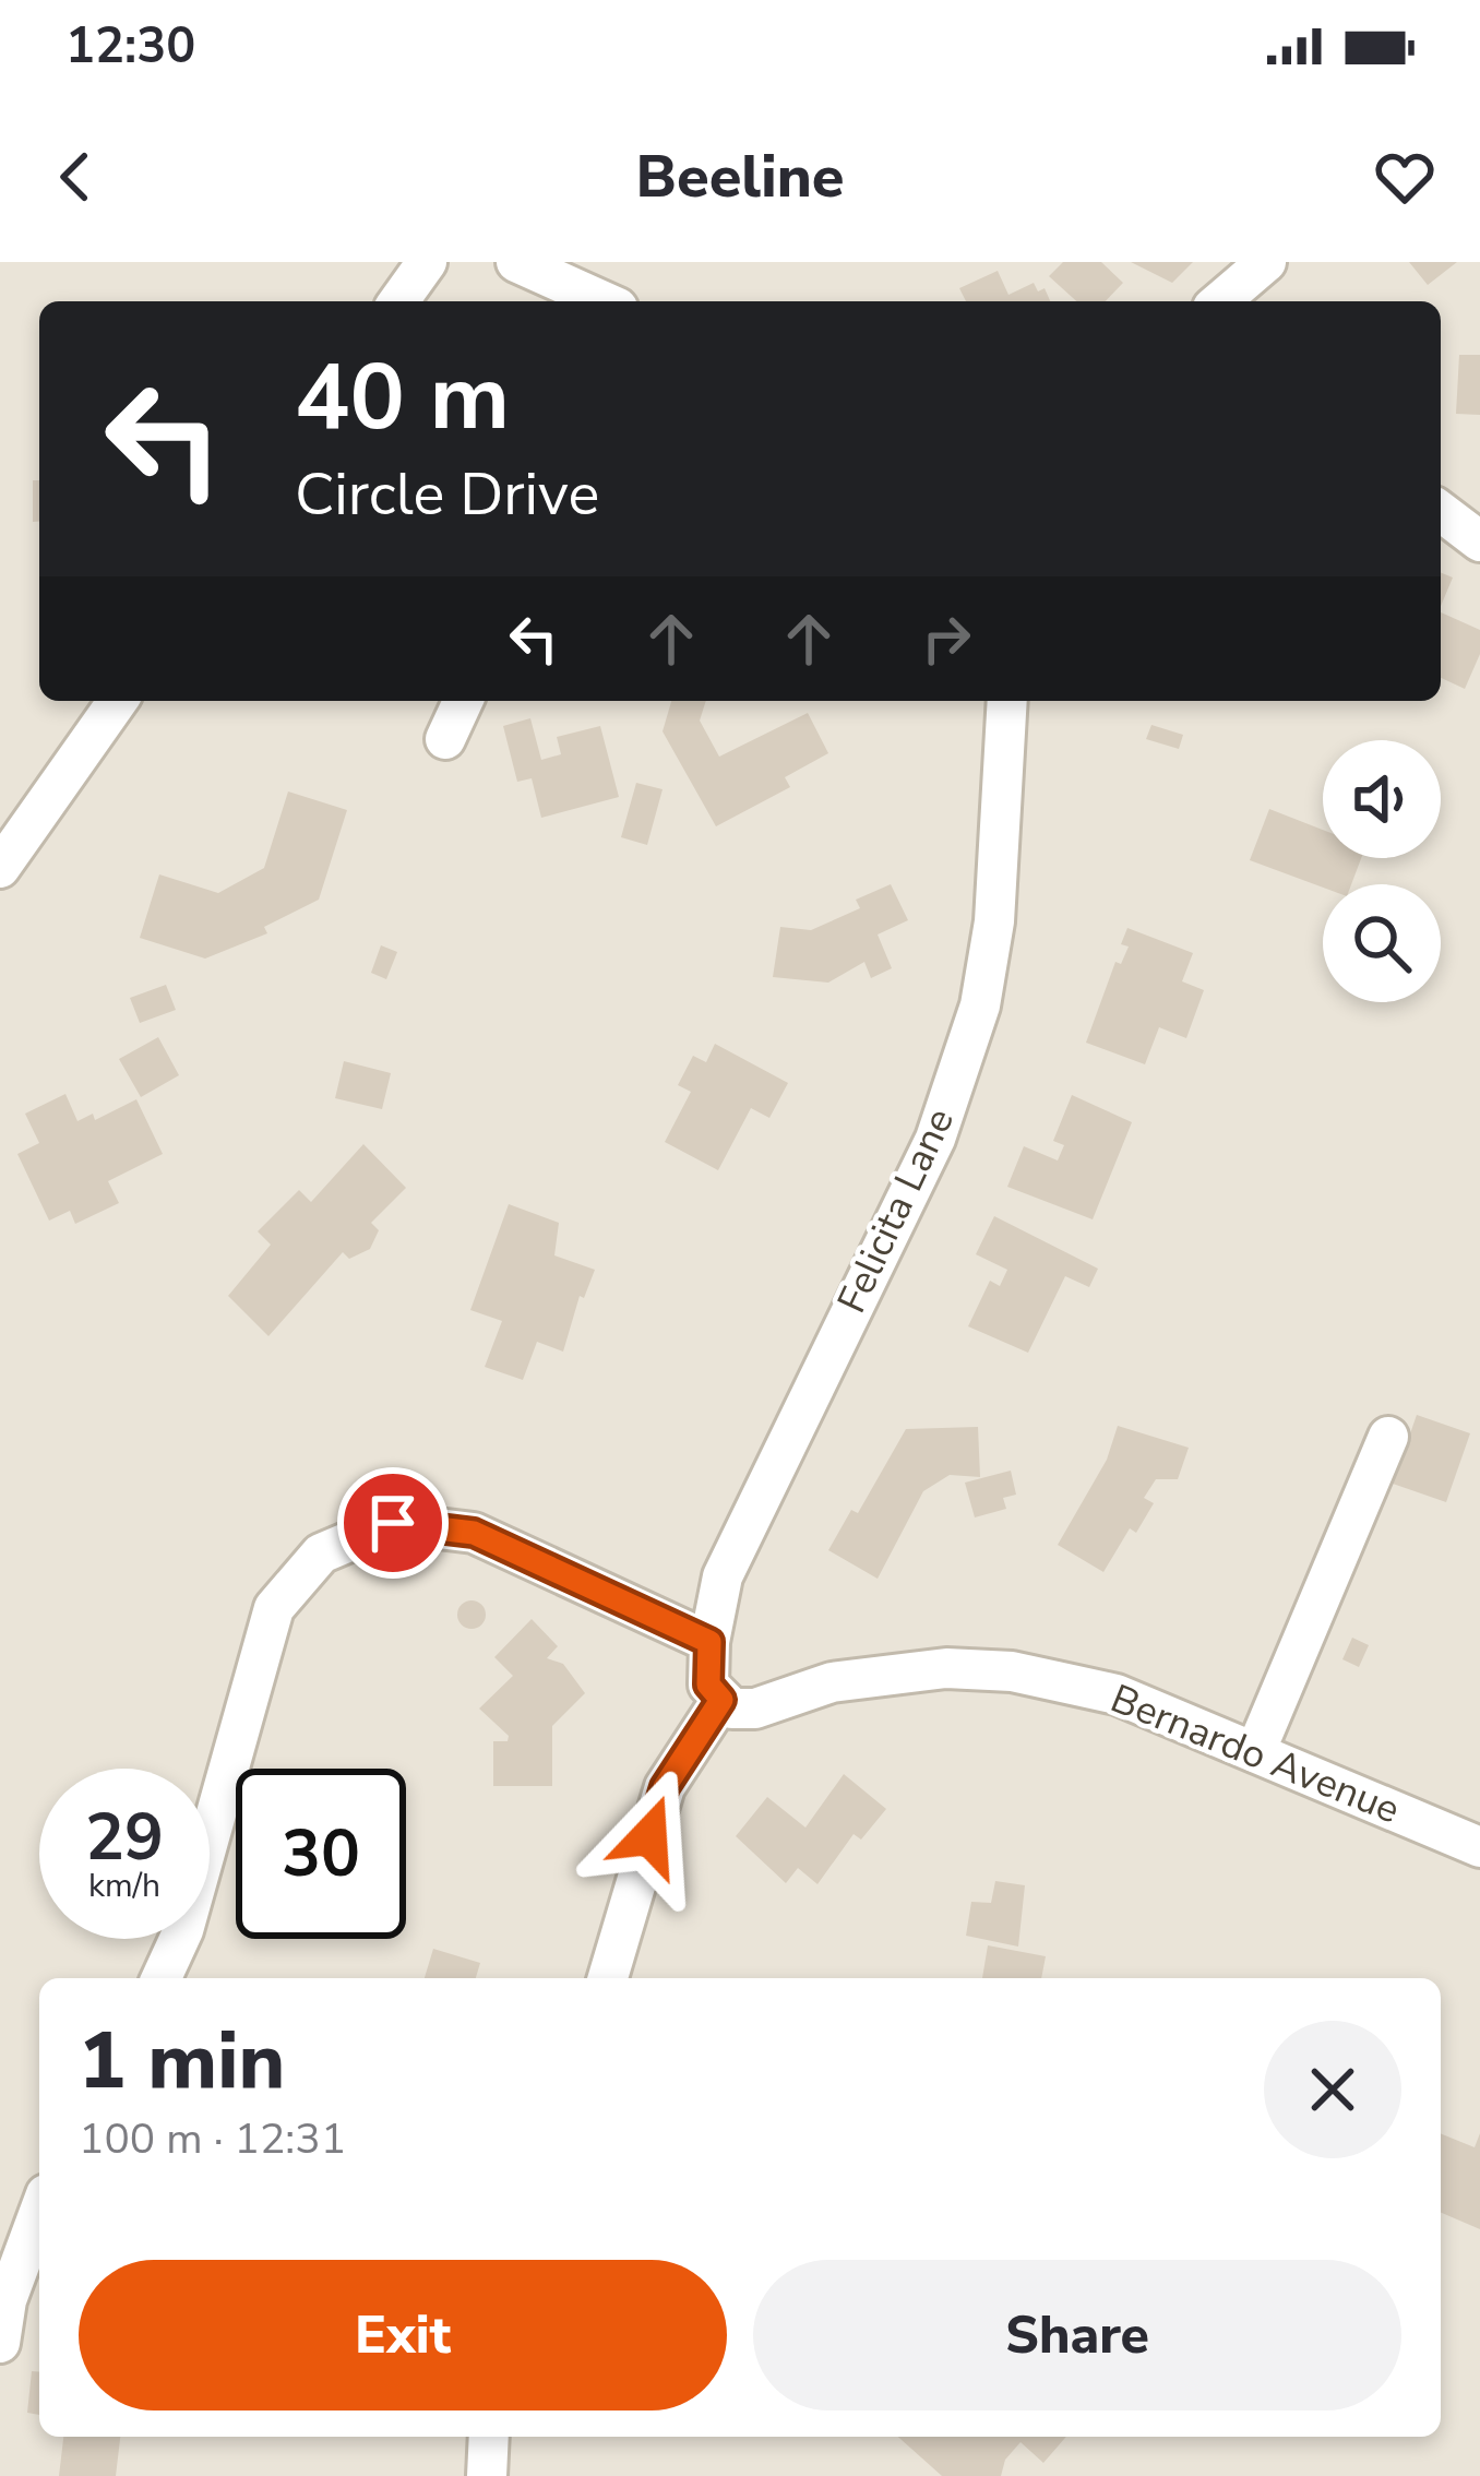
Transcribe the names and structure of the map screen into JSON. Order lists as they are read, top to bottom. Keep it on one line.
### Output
{"streets":{"street":["Felicita Lane","Bernardo Avenue"]},"crossings":[["Felicita Lane","Bernardo Avenue"]],"page":{"status":"12:30","header":"Beeline","turn":["40 m","Circle Drive"],"speed":"29 km/h","limit":"30","heading":["1 min","100 m · 12:31"],"buttons":["Exit","Share"]}}
